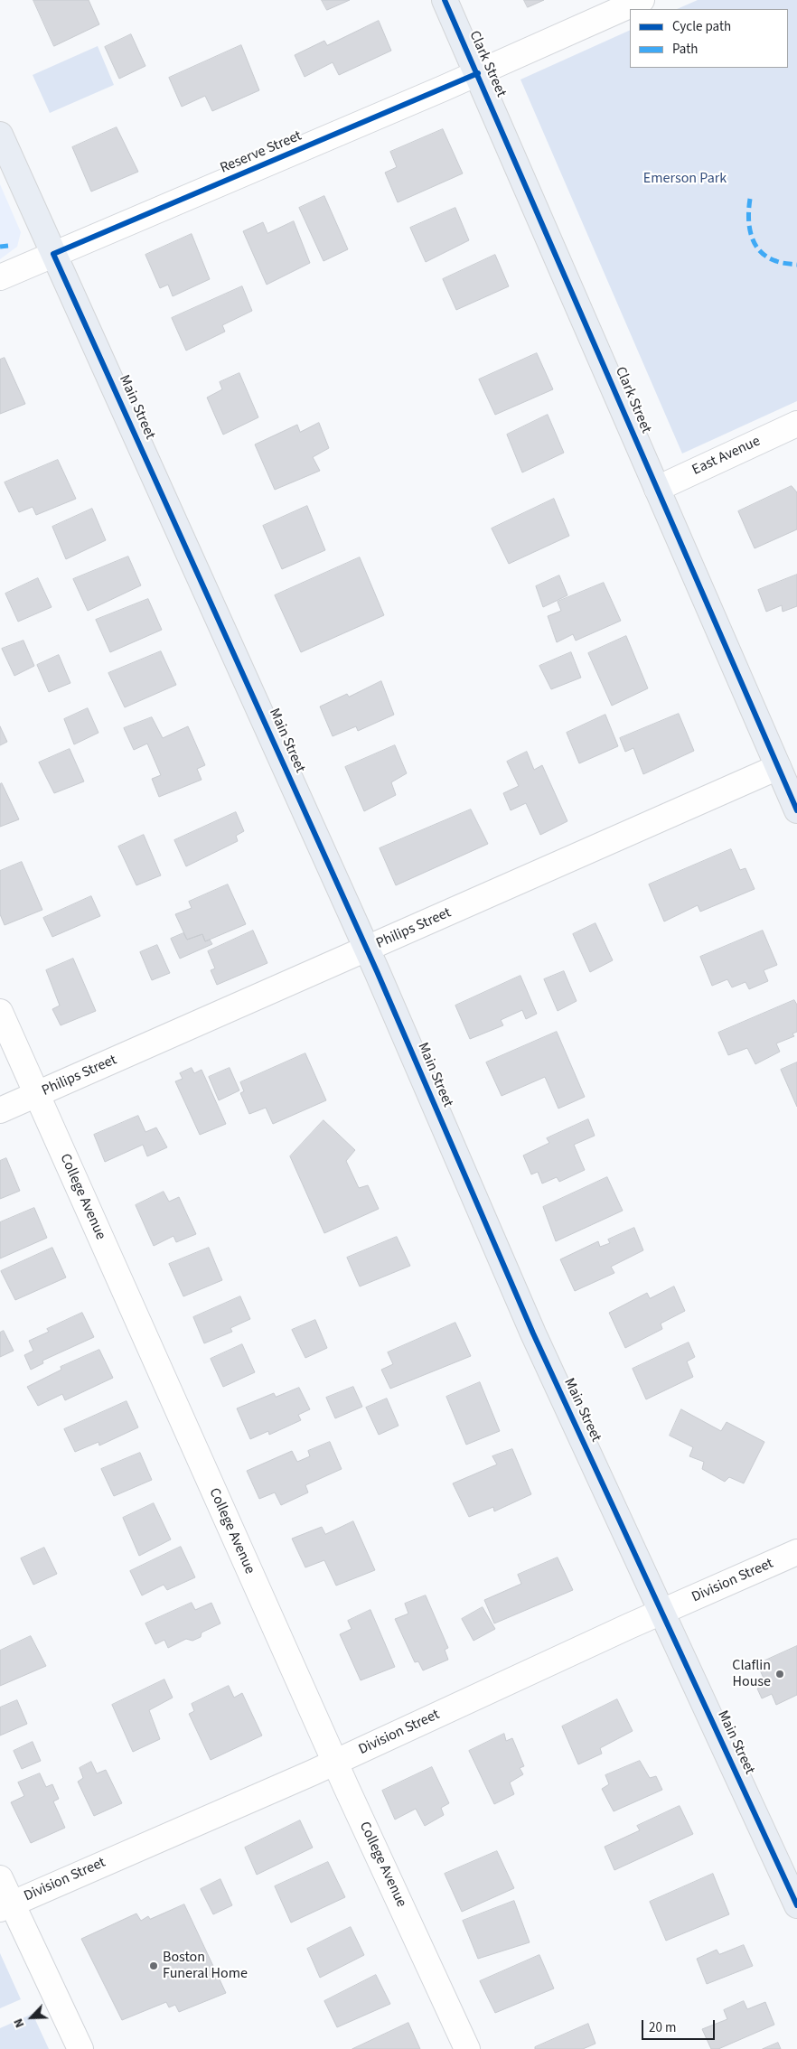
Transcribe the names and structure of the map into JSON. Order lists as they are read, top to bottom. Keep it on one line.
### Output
{"streets":{"main road":["Clark Street","Main Street"],"street":["Reserve Street","East Avenue","Philips Street","College Avenue","Division Street"]},"crossings":[["Clark Street","Reserve Street"],["Clark Street","East Avenue"],["Clark Street","Philips Street"],["Reserve Street","Main Street"],["Main Street","Philips Street"],["Main Street","Division Street"],["Philips Street","College Avenue"],["College Avenue","Division Street"]],"parks":["Emerson Park"],"places":["Claflin House","Boston Funeral Home"],"legend":["Cycle path","Path"],"scale_bar":"20 m","north":"bottom left"}
